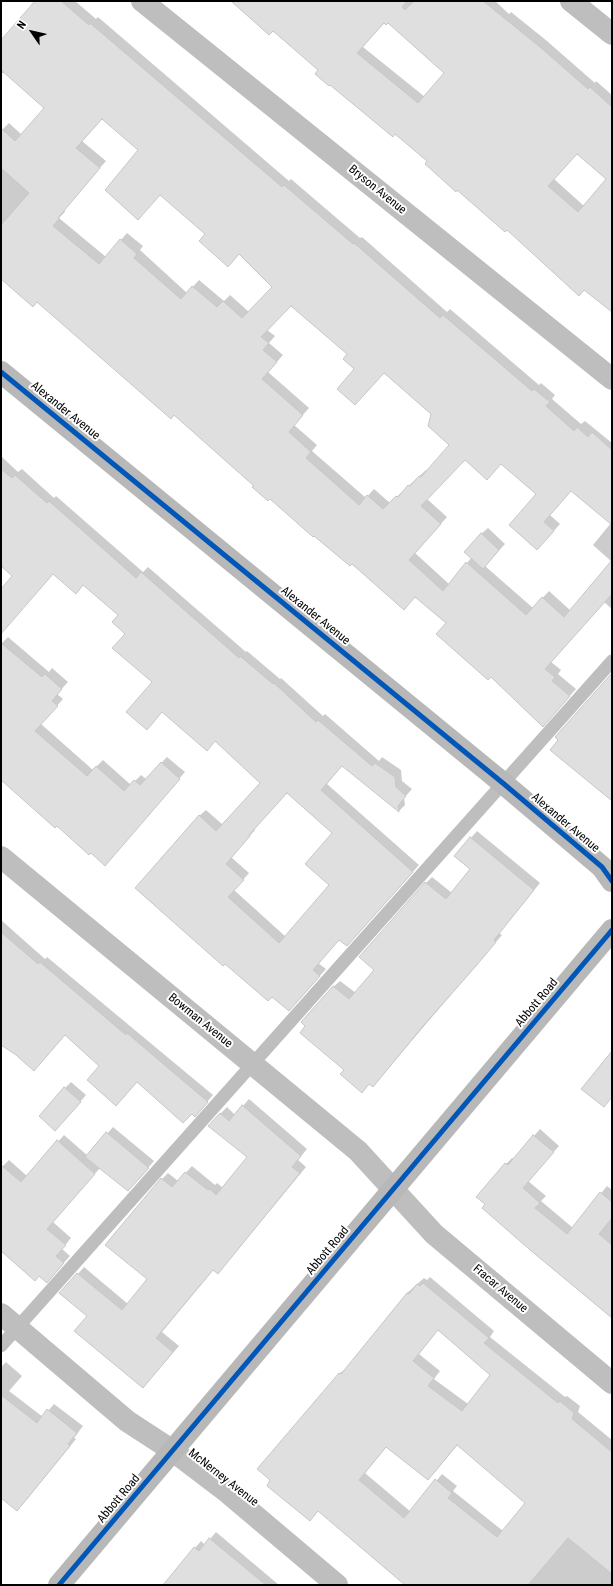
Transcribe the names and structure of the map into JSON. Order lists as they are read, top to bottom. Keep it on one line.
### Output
{"streets":{"street":["Bryson Avenue","Alexander Avenue","Abbott Road","Bowman Avenue","Fracar Avenue","McNerney Avenue"]},"crossings":[["Abbott Road","Bowman Avenue"],["Abbott Road","Fracar Avenue"],["Abbott Road","McNerney Avenue"],["Bowman Avenue","Fracar Avenue"]],"north":"top left"}
